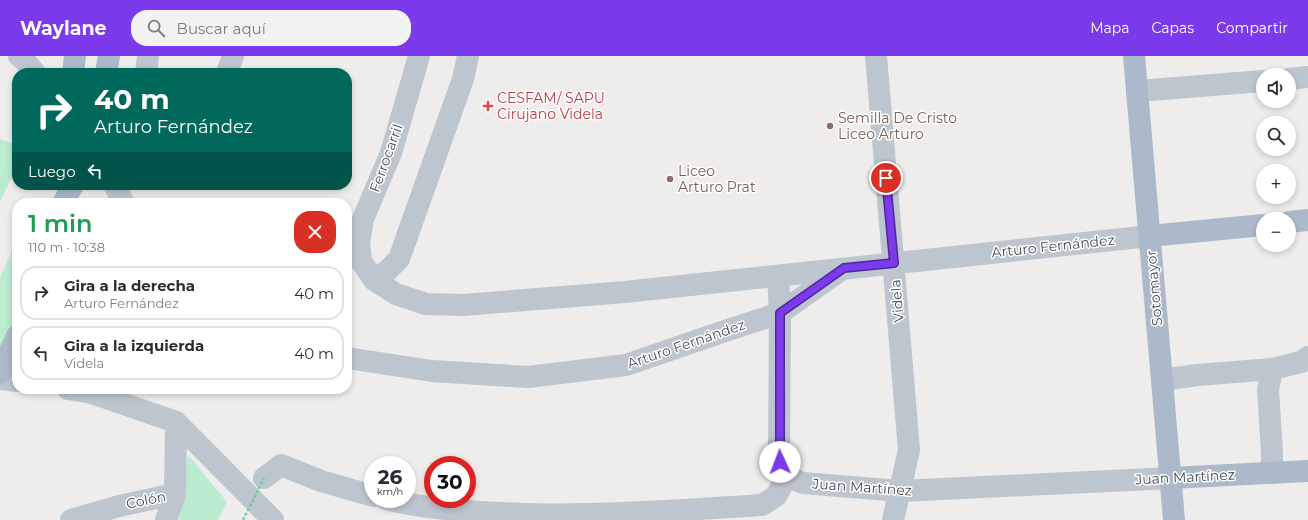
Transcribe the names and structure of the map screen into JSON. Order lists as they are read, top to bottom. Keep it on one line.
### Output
{"streets":{"main road":["Arturo Fernández","Sotomayor","Juan Martínez"],"street":["Ferrocarril","Videla","Colón"]},"crossings":[["Ferrocarril","Arturo Fernández"],["Arturo Fernández","Sotomayor"],["Arturo Fernández","Videla"],["Sotomayor","Juan Martínez"],["Videla","Juan Martínez"]],"places":{"health":["CESFAM/ SAPU Cirujano Videla"],"other":["Semilla De Cristo Liceo Arturo","Liceo Arturo Prat"]},"page":{"header":"Waylane","search":"Buscar aquí","nav":["Mapa","Capas","Compartir"],"map_buttons":["+","−"],"turn":["40 m","Arturo Fernández"],"then":"Luego","heading":["1 min","110 m · 10:38"],"list":[{"name":"Gira a la derecha","note":"Arturo Fernández","value":"40 m"},{"name":"Gira a la izquierda","note":"Videla","value":"40 m"}],"speed":"26 km/h","limit":"30"}}
